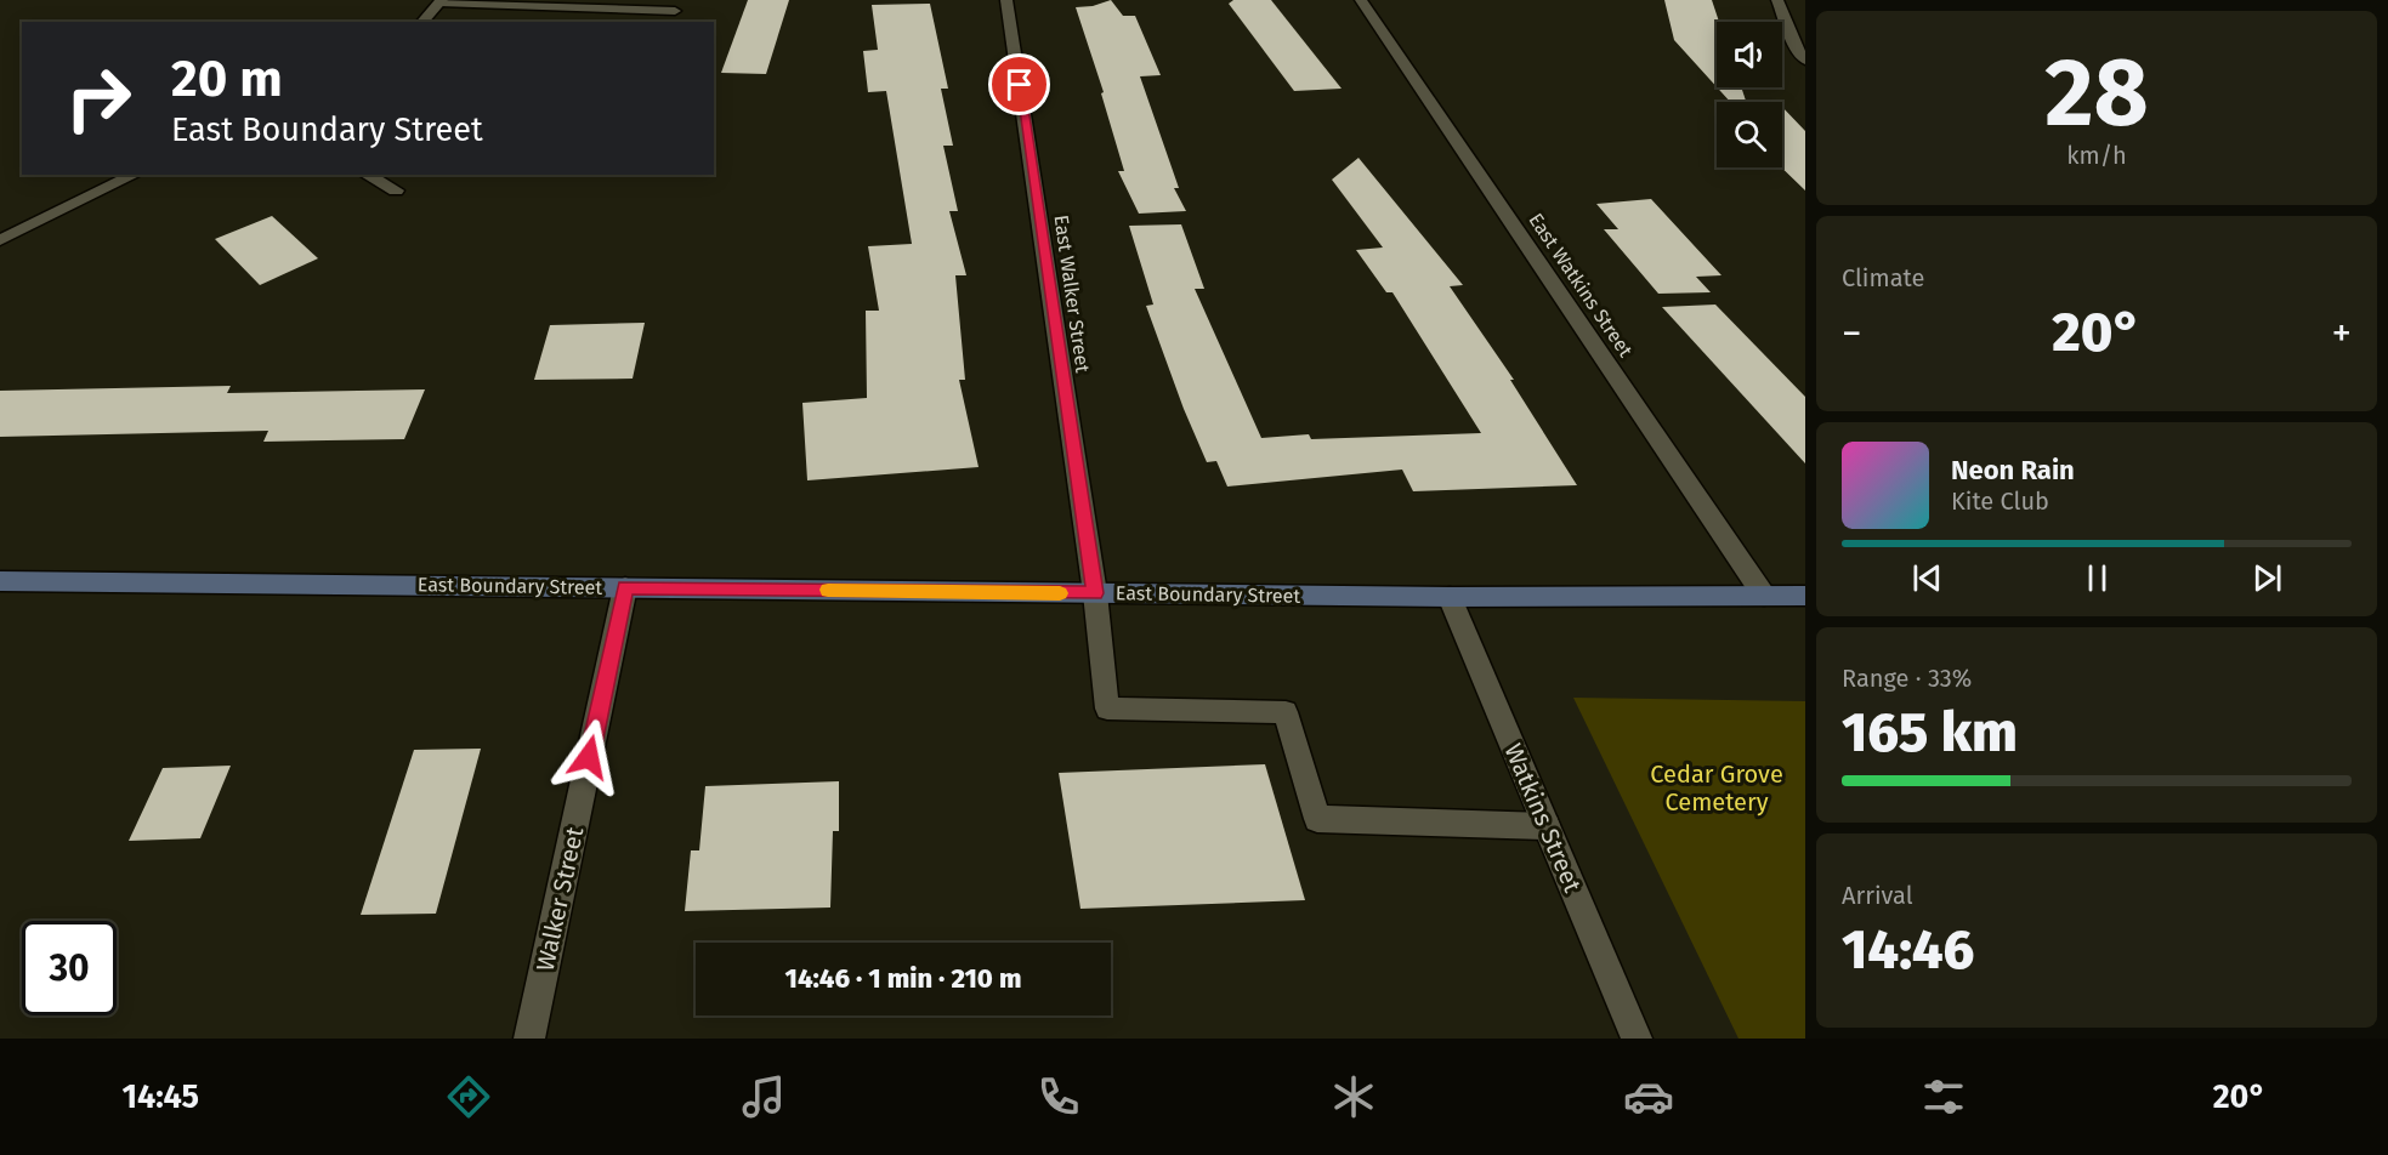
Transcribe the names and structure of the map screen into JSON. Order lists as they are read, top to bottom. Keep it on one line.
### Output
{"streets":{"main road":["East Boundary Street"],"street":["East Watkins Street","East Walker Street","Watkins Street","Walker Street"]},"crossings":[["East Watkins Street","East Boundary Street"],["East Walker Street","East Boundary Street"],["East Walker Street","Watkins Street"],["East Boundary Street","Watkins Street"],["East Boundary Street","Walker Street"]],"parks":["Cedar Grove Cemetery"],"page":{"tile":[["28","km/h"],"Climate",["Range · 33%","165 km"],["Arrival","14:46"]],"turn":["20 m","East Boundary Street"],"heat":["−","20°","+"],"song":["Neon Rain","Kite Club"],"limit":"30","trip":"14:46 · 1 min · 210 m","tabs":["14:45","20°"]}}
